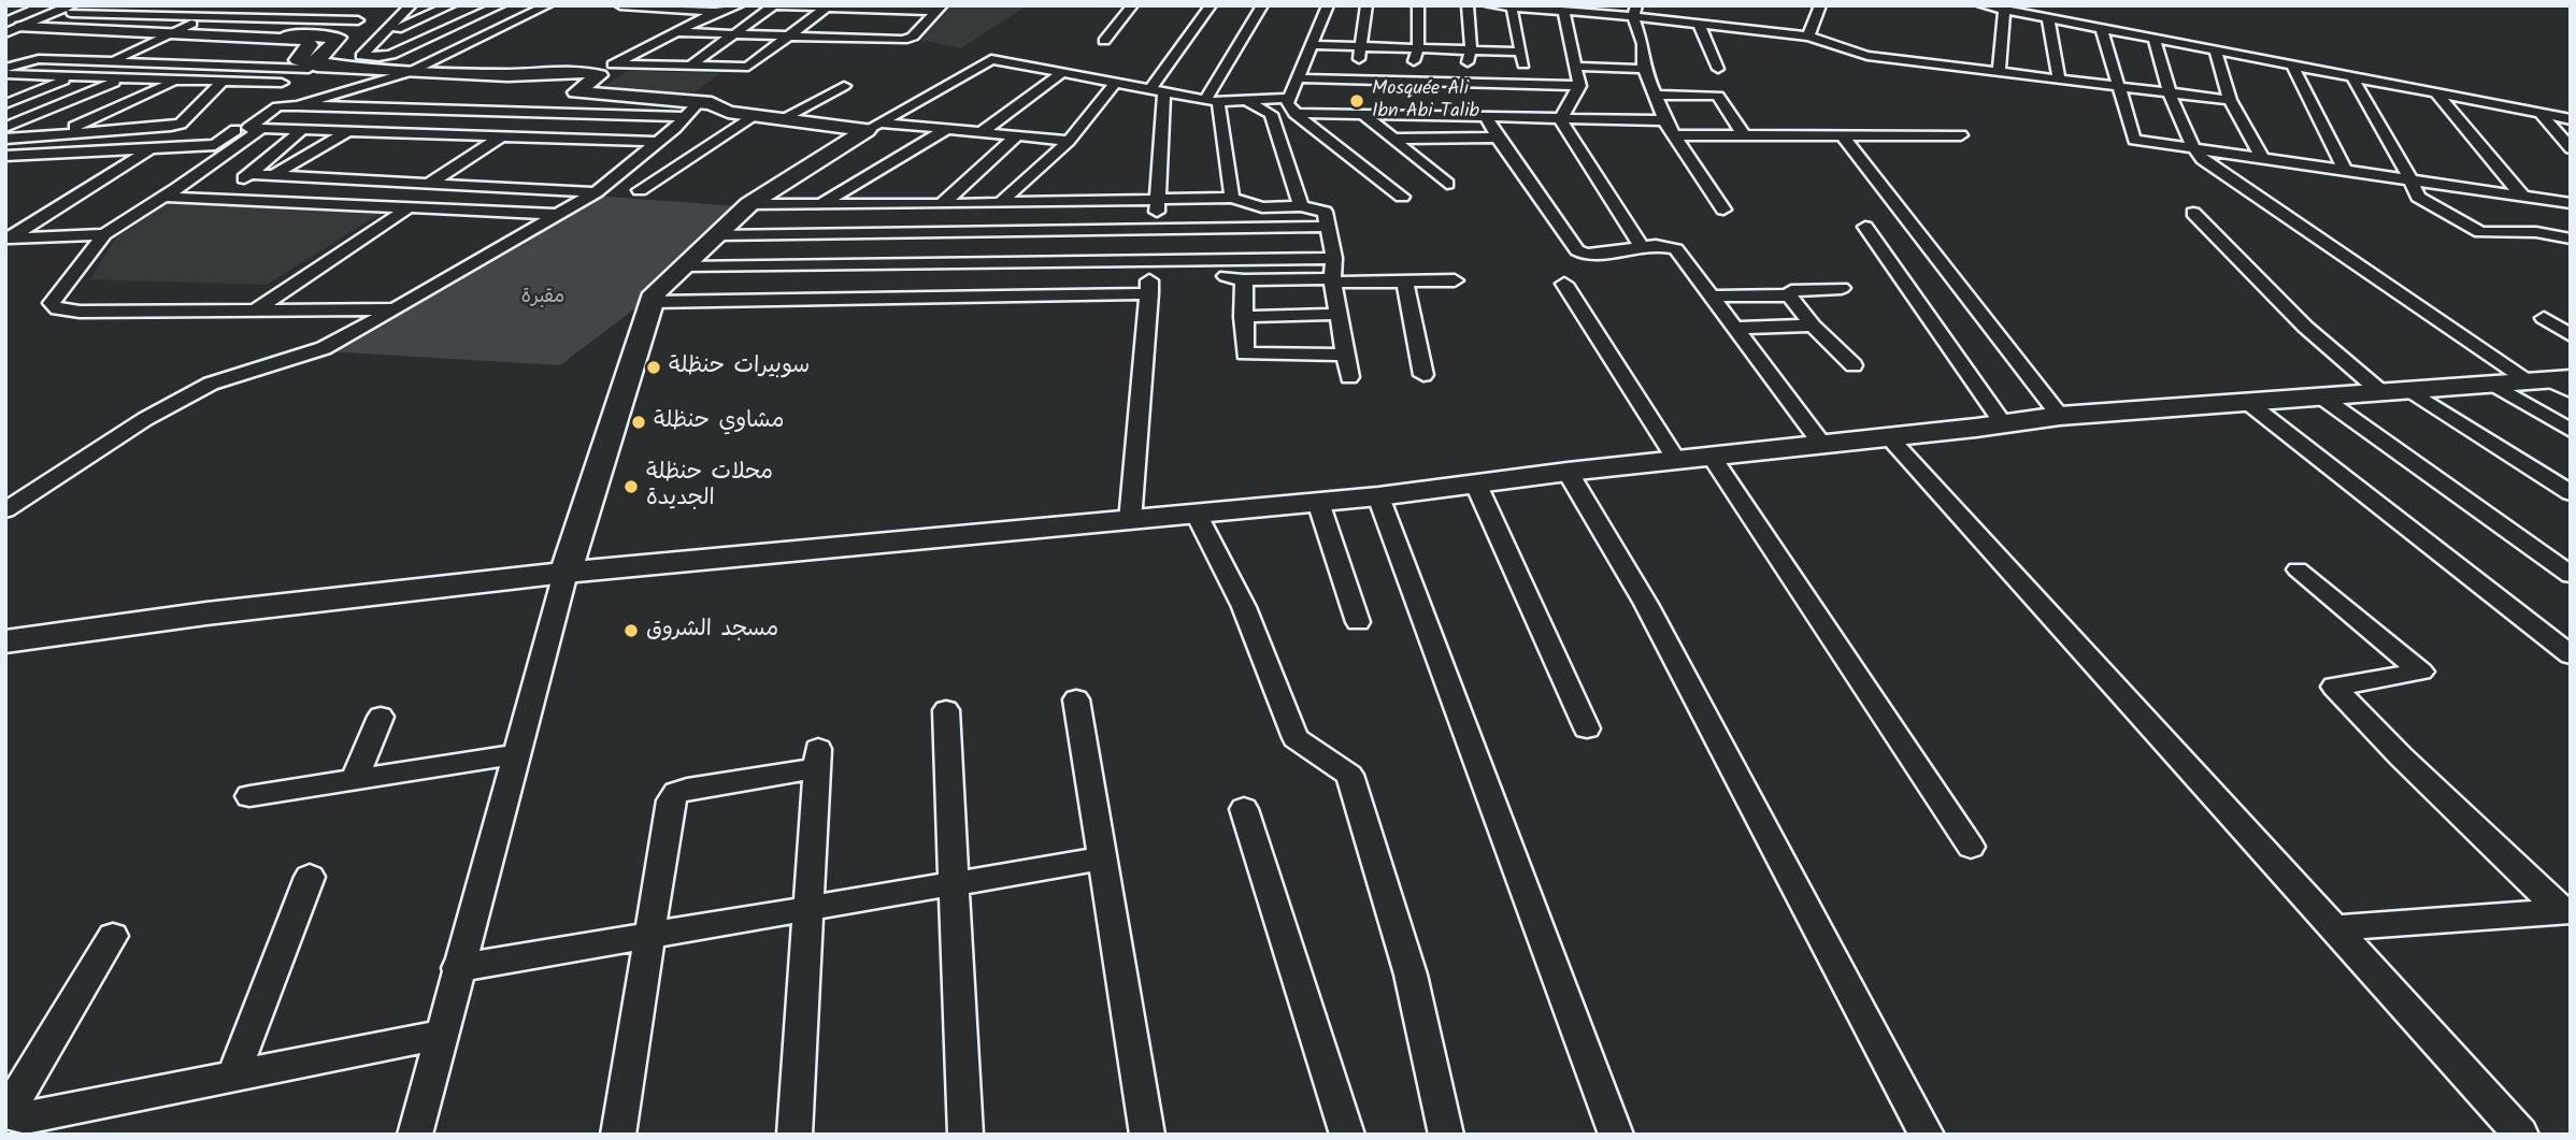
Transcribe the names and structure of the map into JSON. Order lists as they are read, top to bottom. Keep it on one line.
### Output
{"parks":["مقبرة"],"places":["Mosquée Ali Ibn Abi Talib","سوبيرات حنظلة","مشاوي حنظلة","محلات حنظلة الجديدة","مسجد الشروق"]}
